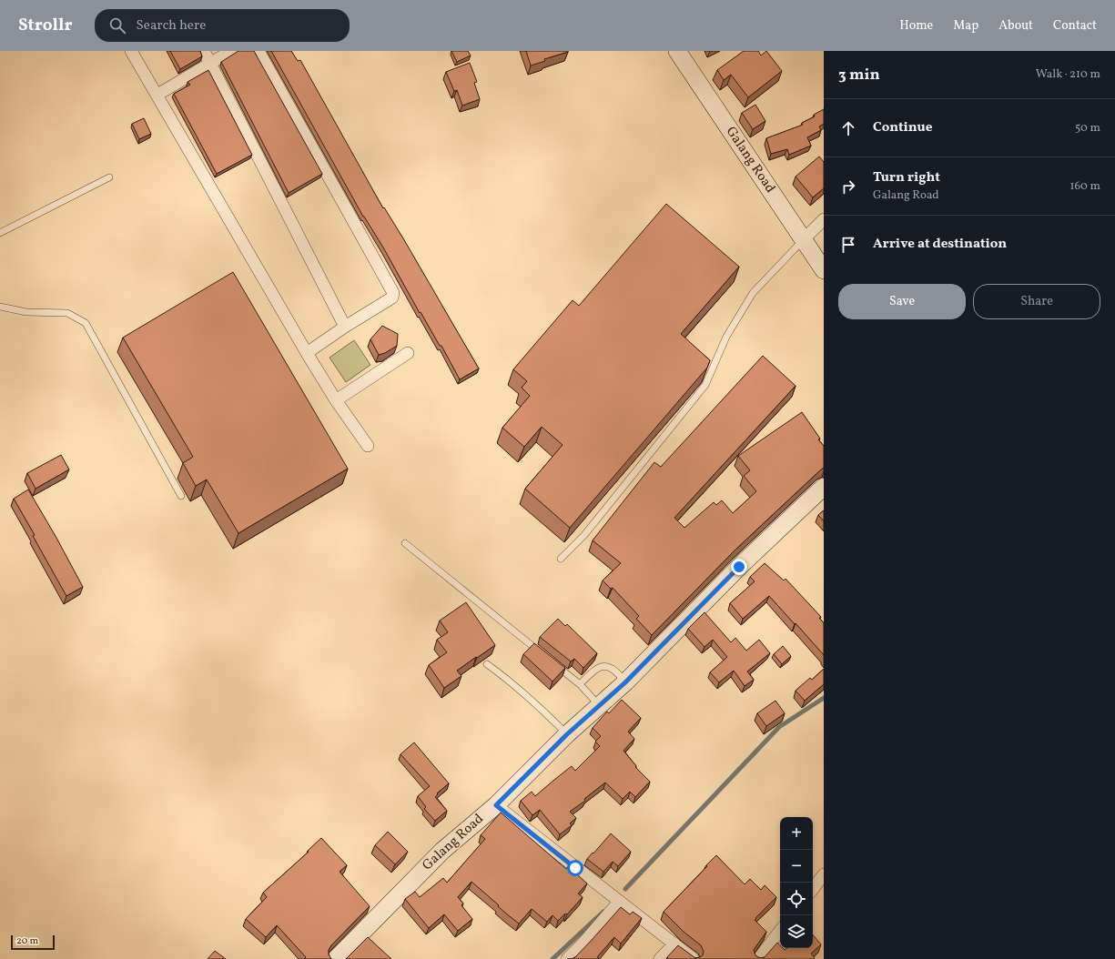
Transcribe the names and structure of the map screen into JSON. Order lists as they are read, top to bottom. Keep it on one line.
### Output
{"streets":{"street":["Galang Road"]},"scale_bar":"20 m","page":{"header":"Strollr","search":"Search here","nav":["Home","Map","About","Contact"],"heading":["3 min","Walk · 210 m"],"list":[["Continue","50 m"],["Turn right","Galang Road","160 m"],"Arrive at destination"],"buttons":["Save","Share"],"map_buttons":["+","−"],"scale":"20 m"}}
